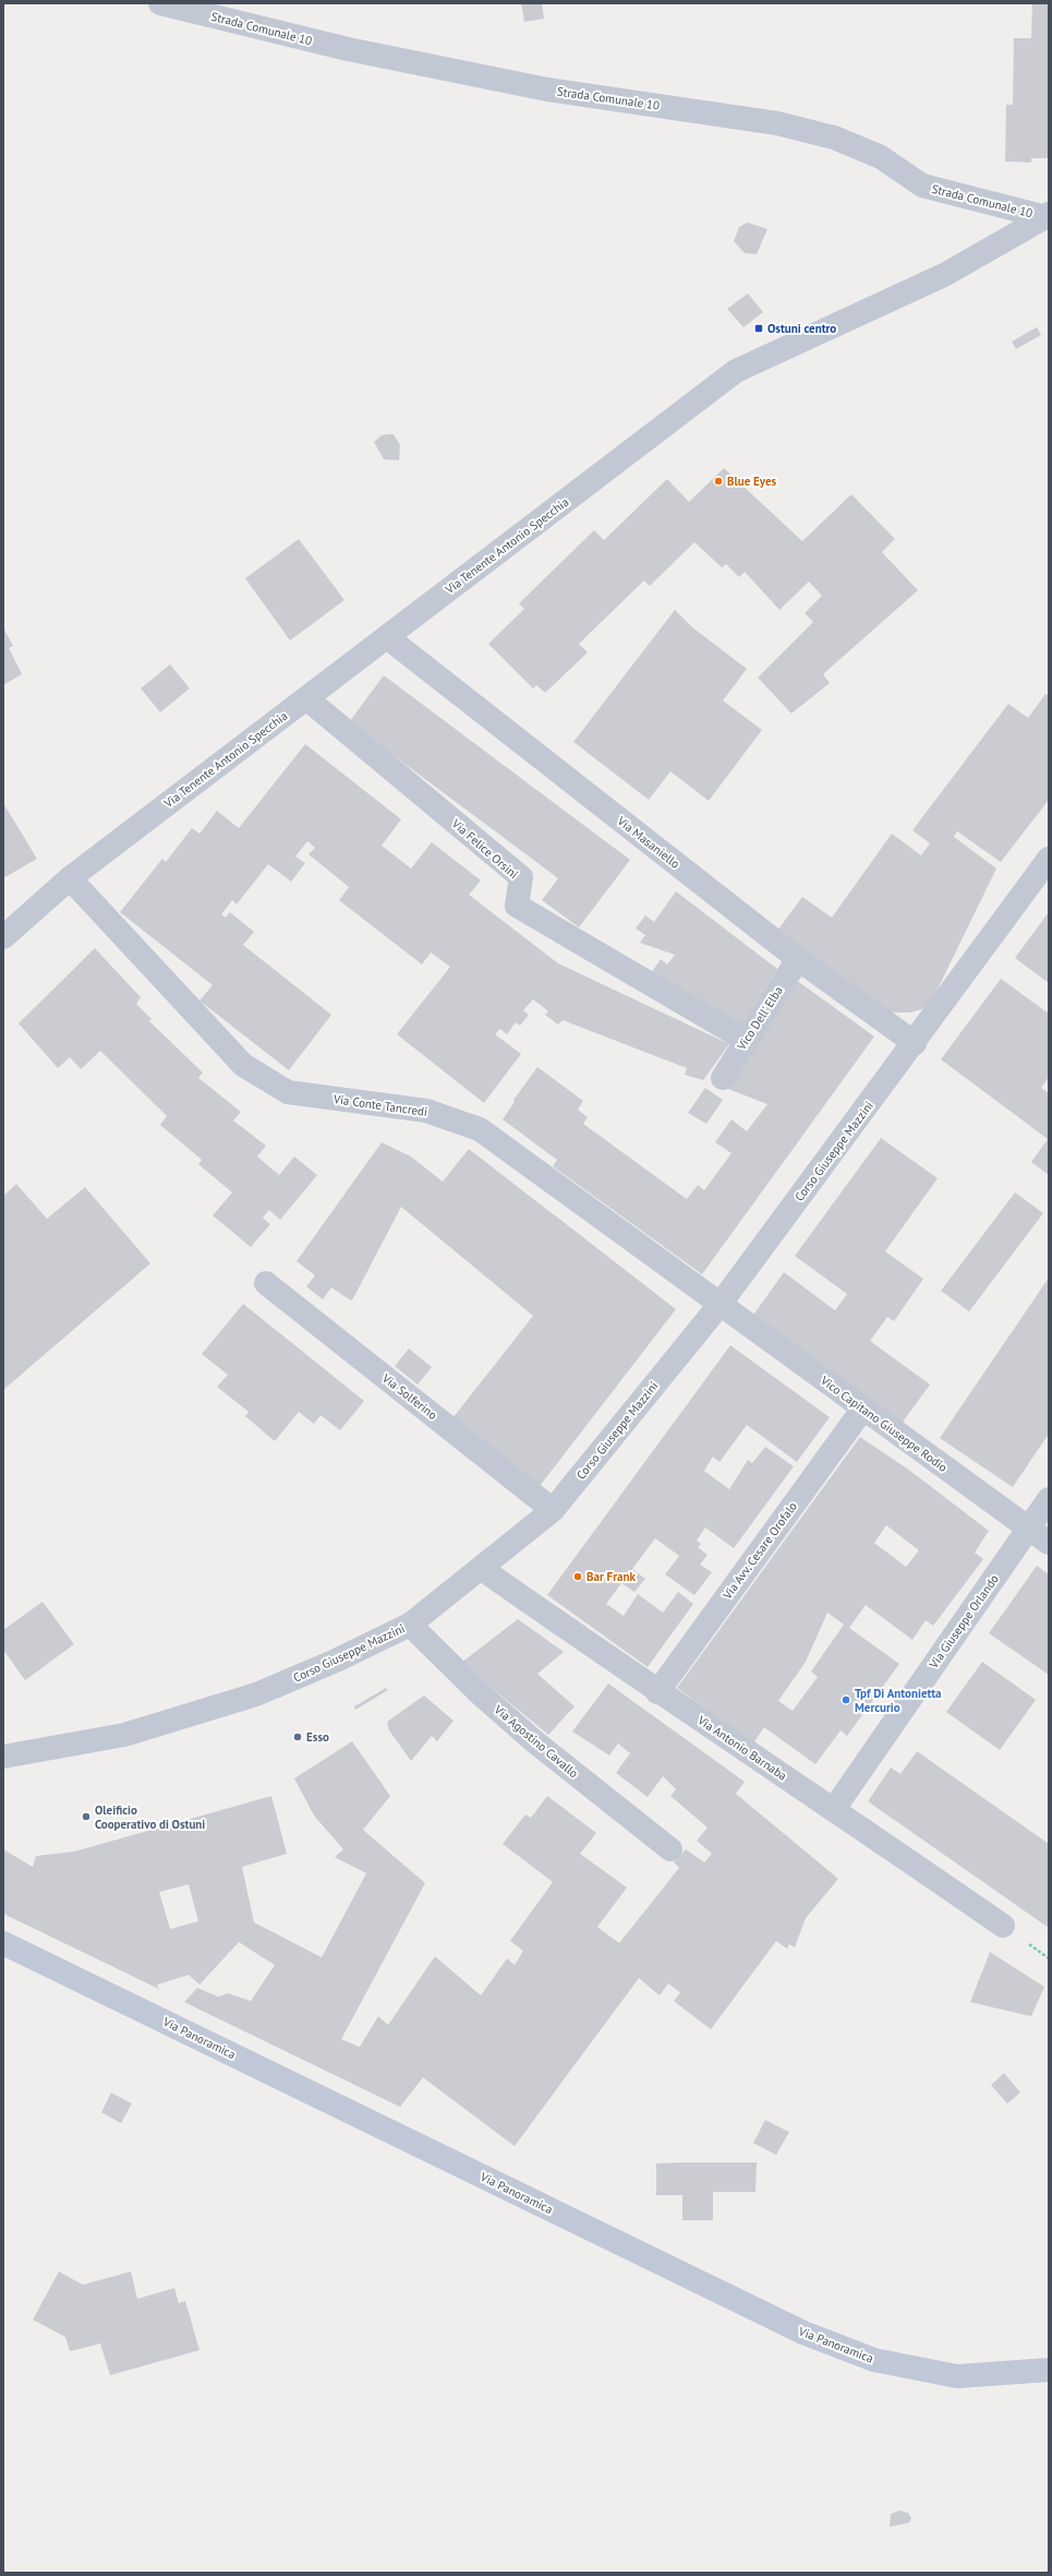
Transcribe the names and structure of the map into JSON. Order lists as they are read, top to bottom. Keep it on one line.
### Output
{"streets":{"main road":["Via Panoramica"],"street":["Strada Comunale 10","Via Tenente Antonio Specchia","Via Masaniello","Via Felice Orsini","Vico Dell' Elba","Via Conte Tancredi","Corso Giuseppe Mazzini","Via Solferino","Vico Capitano Giuseppe Rodio","Via Avv. Cesare Orofalo","Via Giuseppe Orlando","Via Agostino Cavallo","Via Antonio Barnaba"]},"crossings":[["Strada Comunale 10","Via Tenente Antonio Specchia"],["Via Tenente Antonio Specchia","Via Masaniello"],["Via Tenente Antonio Specchia","Via Felice Orsini"],["Via Tenente Antonio Specchia","Via Conte Tancredi"],["Via Masaniello","Vico Dell' Elba"],["Via Masaniello","Corso Giuseppe Mazzini"],["Via Felice Orsini","Vico Dell' Elba"],["Via Conte Tancredi","Corso Giuseppe Mazzini"],["Via Conte Tancredi","Vico Capitano Giuseppe Rodio"],["Corso Giuseppe Mazzini","Via Solferino"],["Corso Giuseppe Mazzini","Vico Capitano Giuseppe Rodio"],["Corso Giuseppe Mazzini","Via Agostino Cavallo"],["Corso Giuseppe Mazzini","Via Antonio Barnaba"],["Vico Capitano Giuseppe Rodio","Via Avv. Cesare Orofalo"],["Vico Capitano Giuseppe Rodio","Via Giuseppe Orlando"],["Via Avv. Cesare Orofalo","Via Antonio Barnaba"],["Via Giuseppe Orlando","Via Antonio Barnaba"]],"places":{"transit":["Ostuni centro"],"other":["Blue Eyes","Bar Frank","Tpf Di Antonietta Mercurio","Esso","Oleificio Cooperativo di Ostuni"]}}
